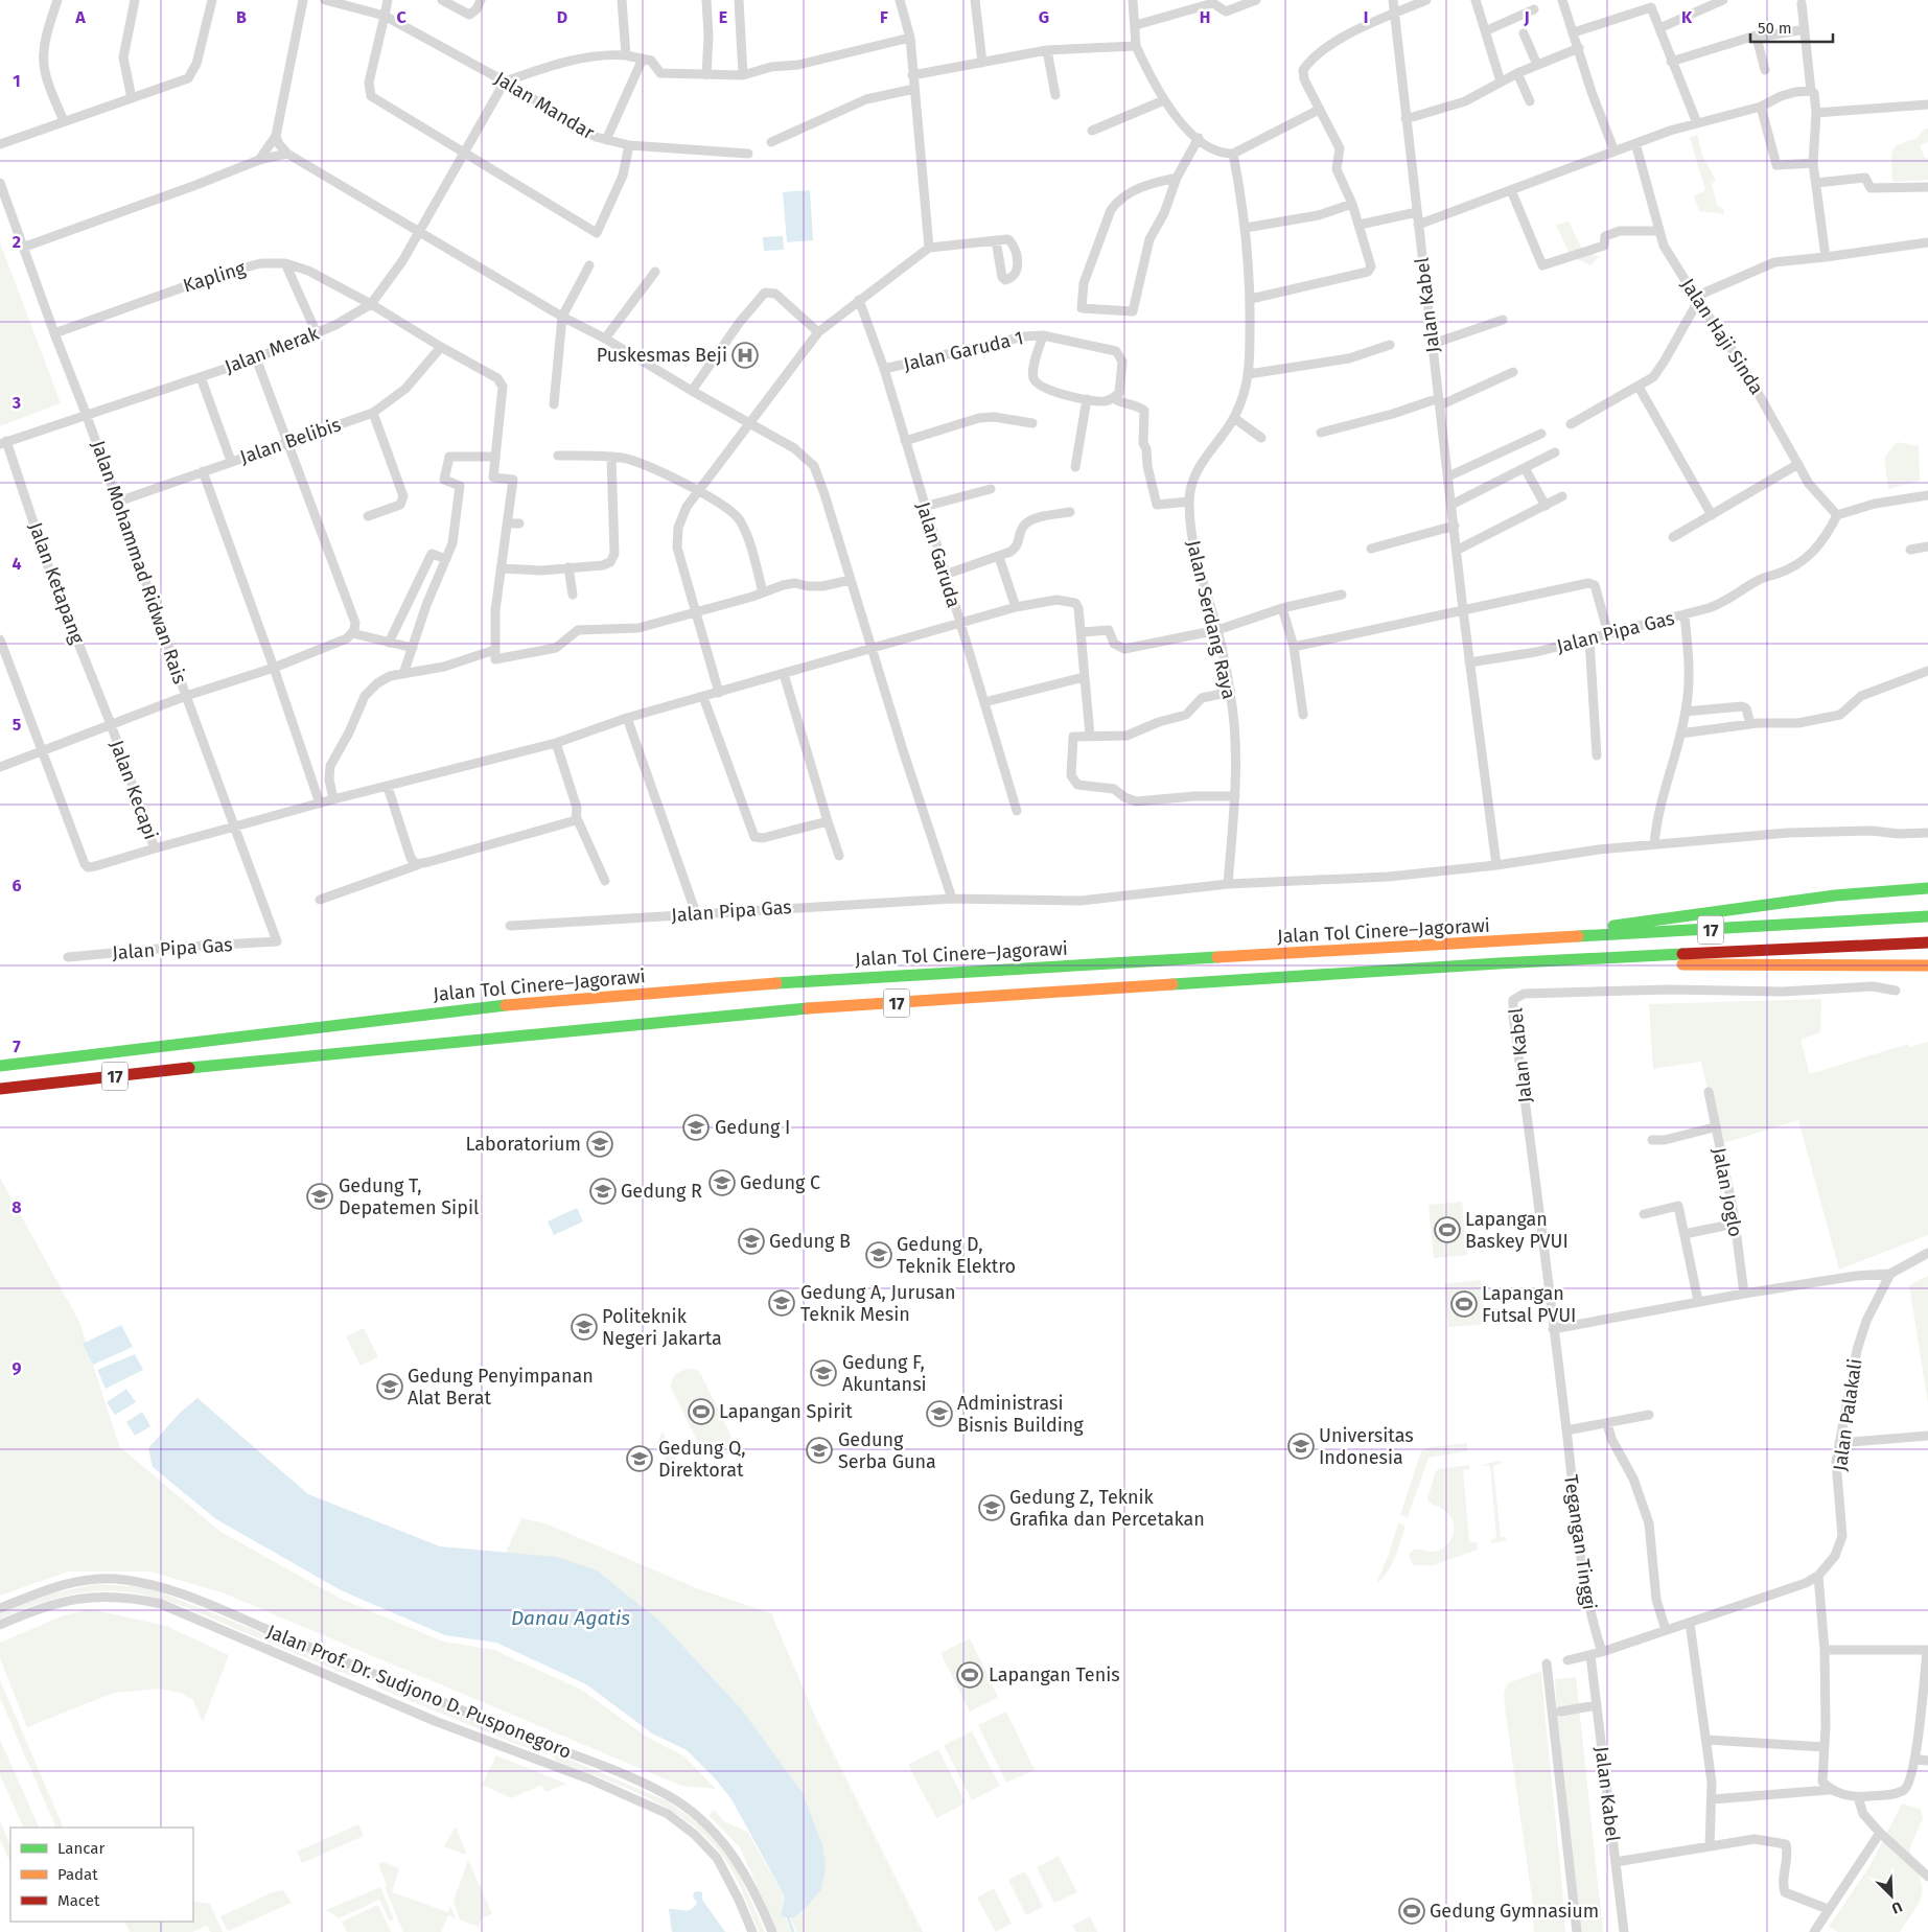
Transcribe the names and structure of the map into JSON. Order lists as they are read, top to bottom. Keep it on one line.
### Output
{"streets":{"highway":["17","Jalan Tol Cinere–Jagorawi"],"street":["Jalan Mandar","Kapling","Jalan Kabel","Jalan Haji Sinda","Jalan Merak","Jalan Garuda 1","Jalan Belibis","Jalan Garuda","Jalan Mohammad Ridwan Rais","Jalan Ketapang","Jalan Serdang Raya","Jalan Pipa Gas","Jalan Kecapi","Jalan Joglo","Jalan Palakali","Tegangan Tinggi","Jalan Prof. Dr. Sudjono D. Pusponegoro"]},"crossings":[["Jalan Mandar","Jalan Merak"],["Kapling","Jalan Merak"],["Kapling","Jalan Belibis"],["Kapling","Jalan Mohammad Ridwan Rais"],["Jalan Kabel","Jalan Pipa Gas"],["Jalan Kabel","Jalan Palakali"],["Jalan Kabel","Tegangan Tinggi"],["Jalan Merak","Jalan Mohammad Ridwan Rais"],["Jalan Merak","Jalan Ketapang"],["Jalan Garuda 1","Jalan Garuda"],["Jalan Belibis","Jalan Mohammad Ridwan Rais"],["Jalan Mohammad Ridwan Rais","Jalan Ketapang"],["Jalan Mohammad Ridwan Rais","Jalan Pipa Gas"],["Jalan Ketapang","Jalan Kecapi"],["Jalan Serdang Raya","Jalan Pipa Gas"],["Jalan Palakali","Tegangan Tinggi"]],"water":["Danau Agatis"],"places":{"hospital":["Puskesmas Beji"],"school or university":["Gedung I","Laboratorium","Gedung C","Gedung R","Gedung T, Depatemen Sipil","Gedung B","Gedung D, Teknik Elektro","Gedung A, Jurusan Teknik Mesin","Politeknik Negeri Jakarta","Gedung F, Akuntansi","Gedung Penyimpanan Alat Berat","Administrasi Bisnis Building","Universitas Indonesia","Gedung Serba Guna","Gedung Q, Direktorat","Gedung Z, Teknik Grafika dan Percetakan"],"sports":["Lapangan Baskey PVUI","Lapangan Futsal PVUI","Lapangan Spirit","Lapangan Tenis","Gedung Gymnasium"]},"legend":["Lancar","Padat","Macet"],"scale_bar":"50 m","north":"bottom right","grid":{"columns":["A","B","C","D","E","F","G","H","I","J","K"],"rows":["1","2","3","4","5","6","7","8","9"]}}
